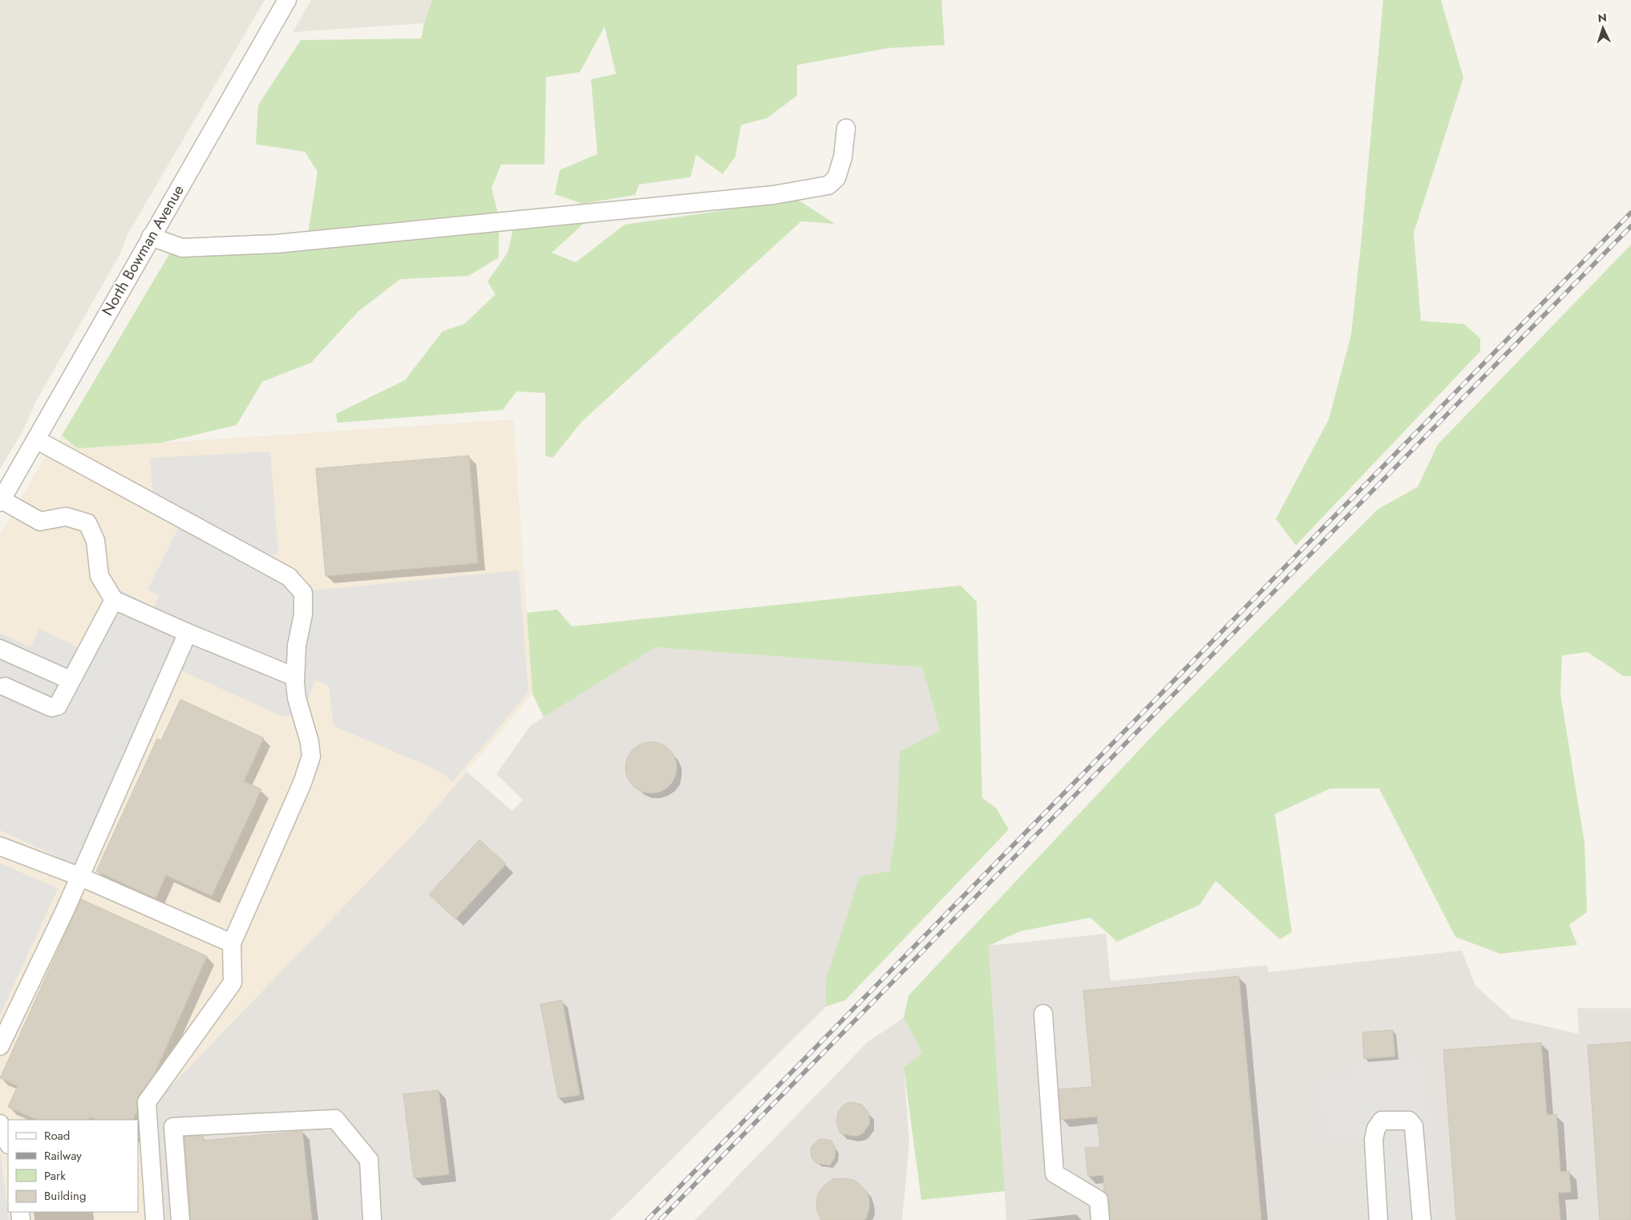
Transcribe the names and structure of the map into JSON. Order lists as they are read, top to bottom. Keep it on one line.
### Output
{"streets":{"street":["North Bowman Avenue"]},"legend":["Road","Railway","Park","Building"],"north":"top"}
